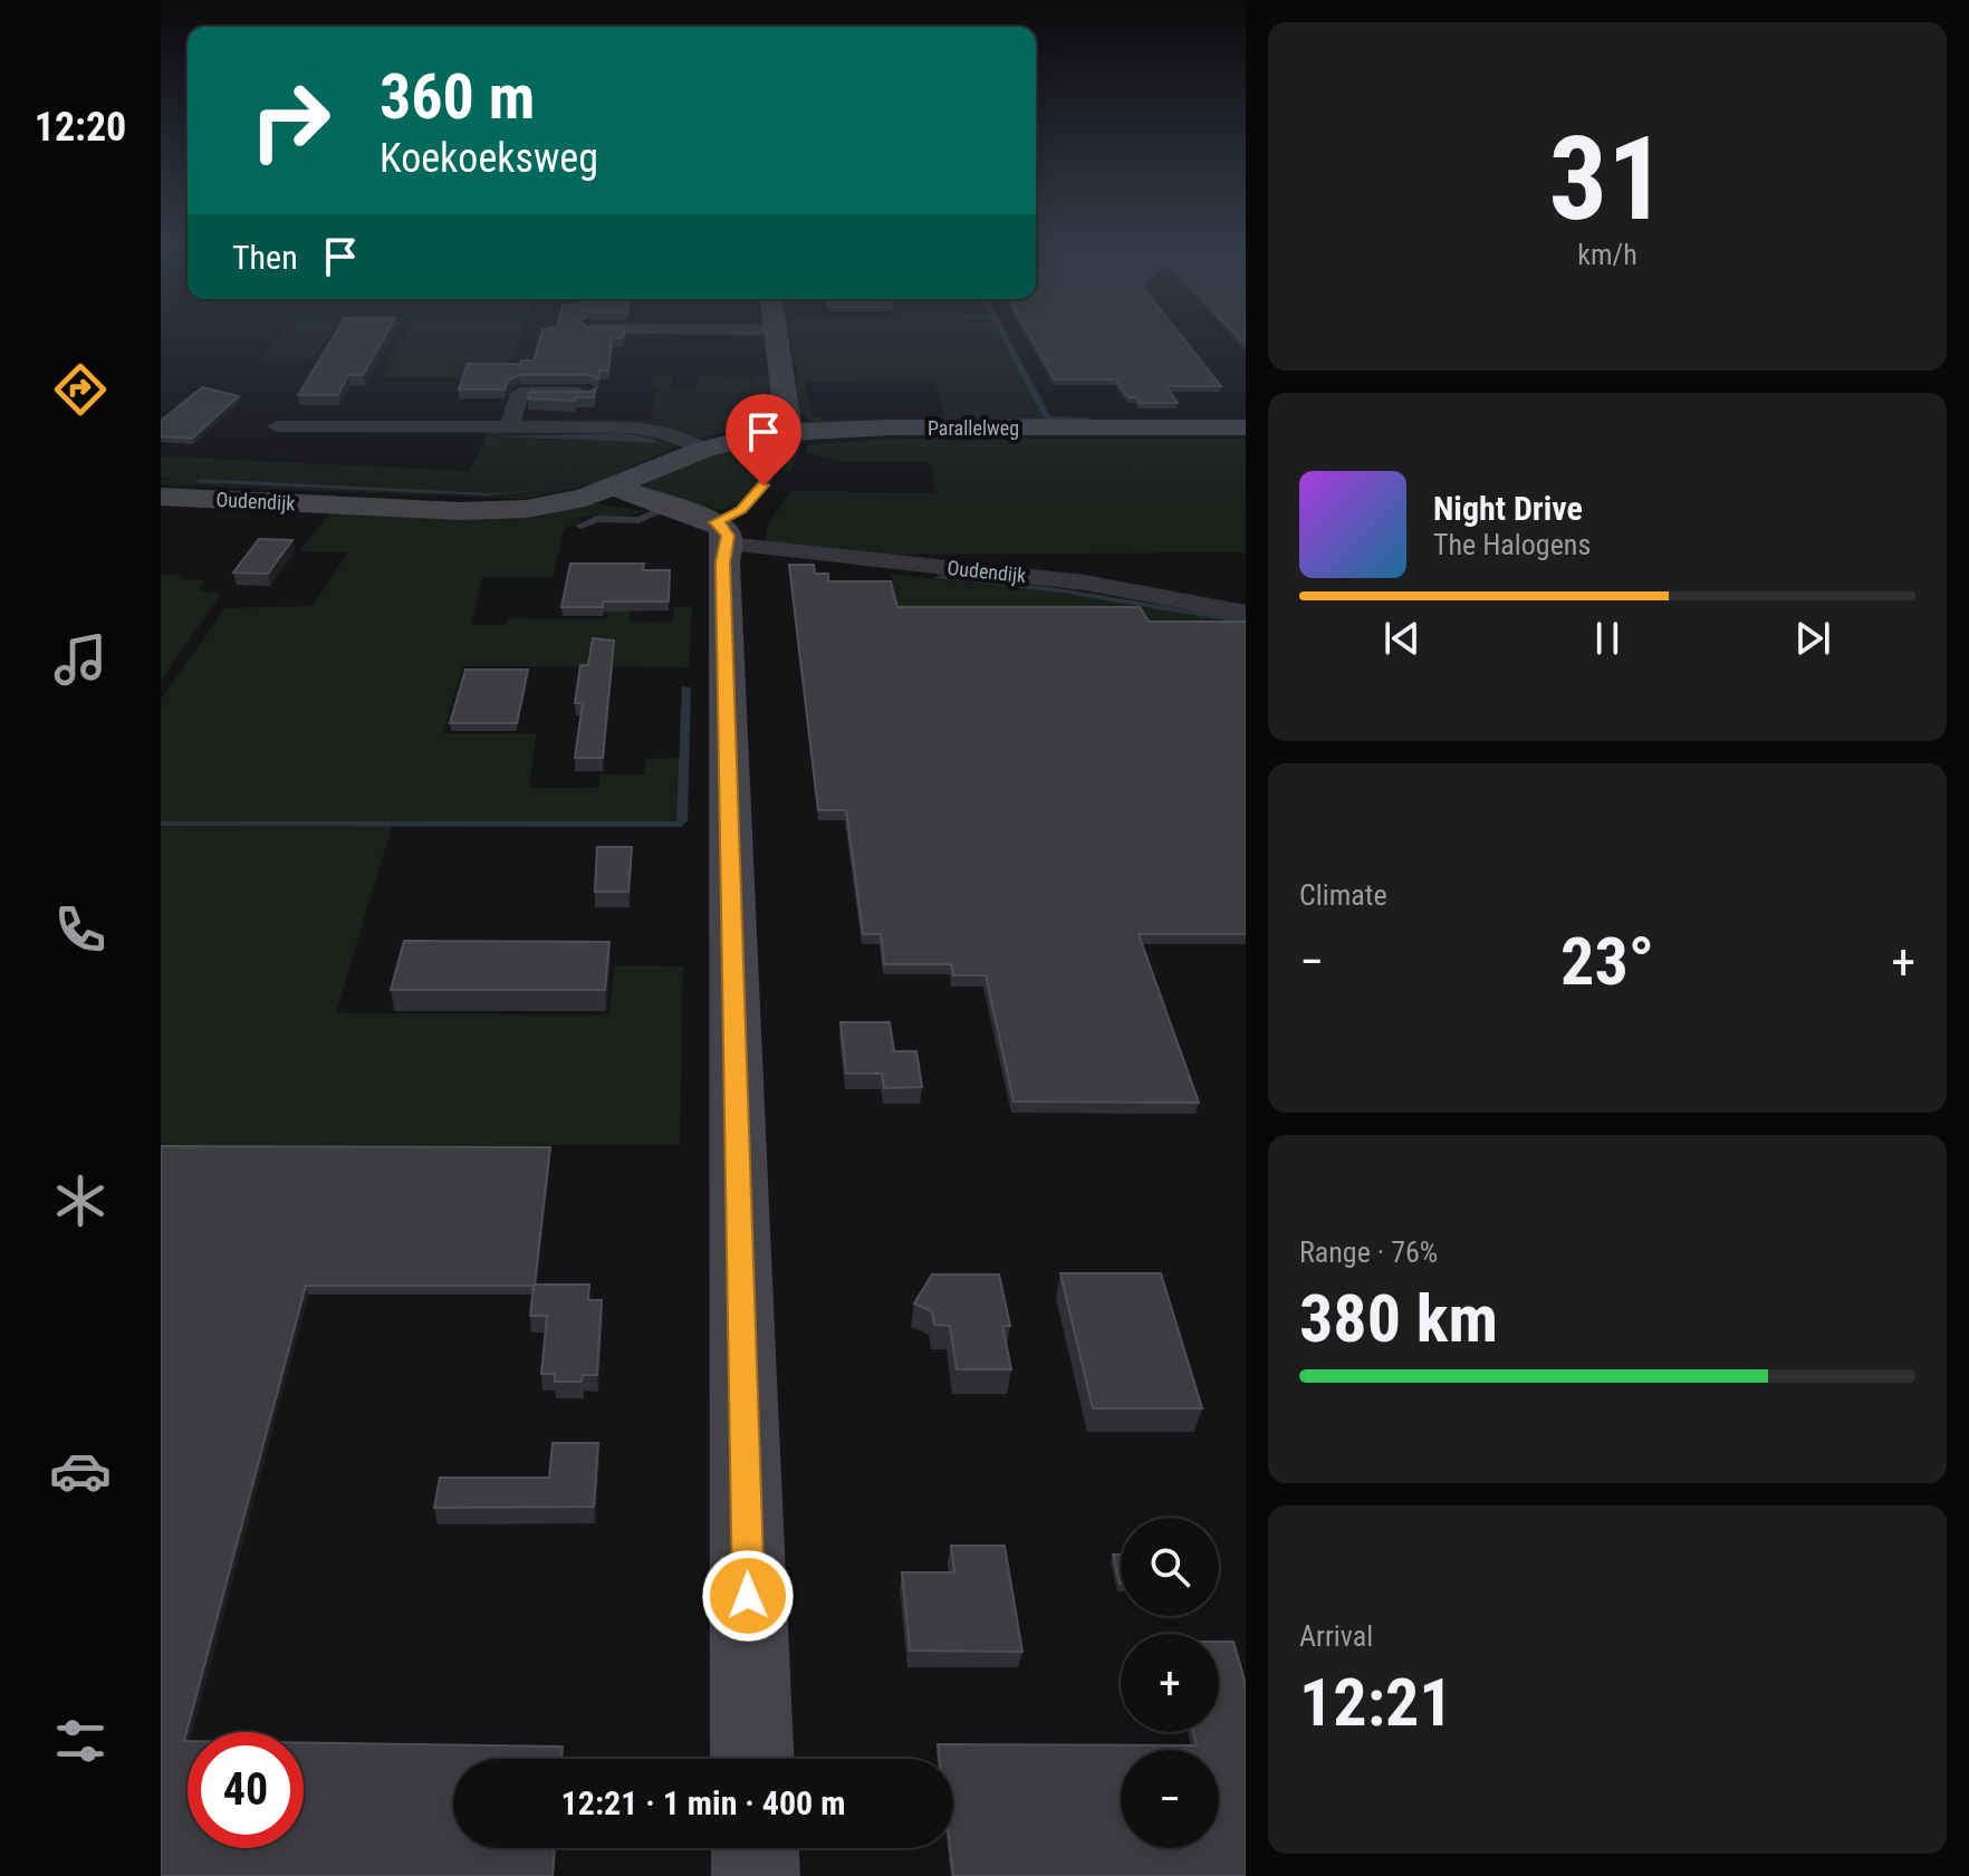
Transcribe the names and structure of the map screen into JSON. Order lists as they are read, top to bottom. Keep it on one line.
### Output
{"streets":{"street":["Parallelweg","Oudendijk"]},"crossings":[["Parallelweg","Oudendijk"]],"page":{"tabs":"12:20","tile":[["31","km/h"],"Climate",["Range · 76%","380 km"],["Arrival","12:21"]],"turn":["360 m","Koekoeksweg"],"then":"Then","song":["Night Drive","The Halogens"],"heat":["−","23°","+"],"map_buttons":["+","−"],"limit":"40","trip":"12:21 · 1 min · 400 m"}}
